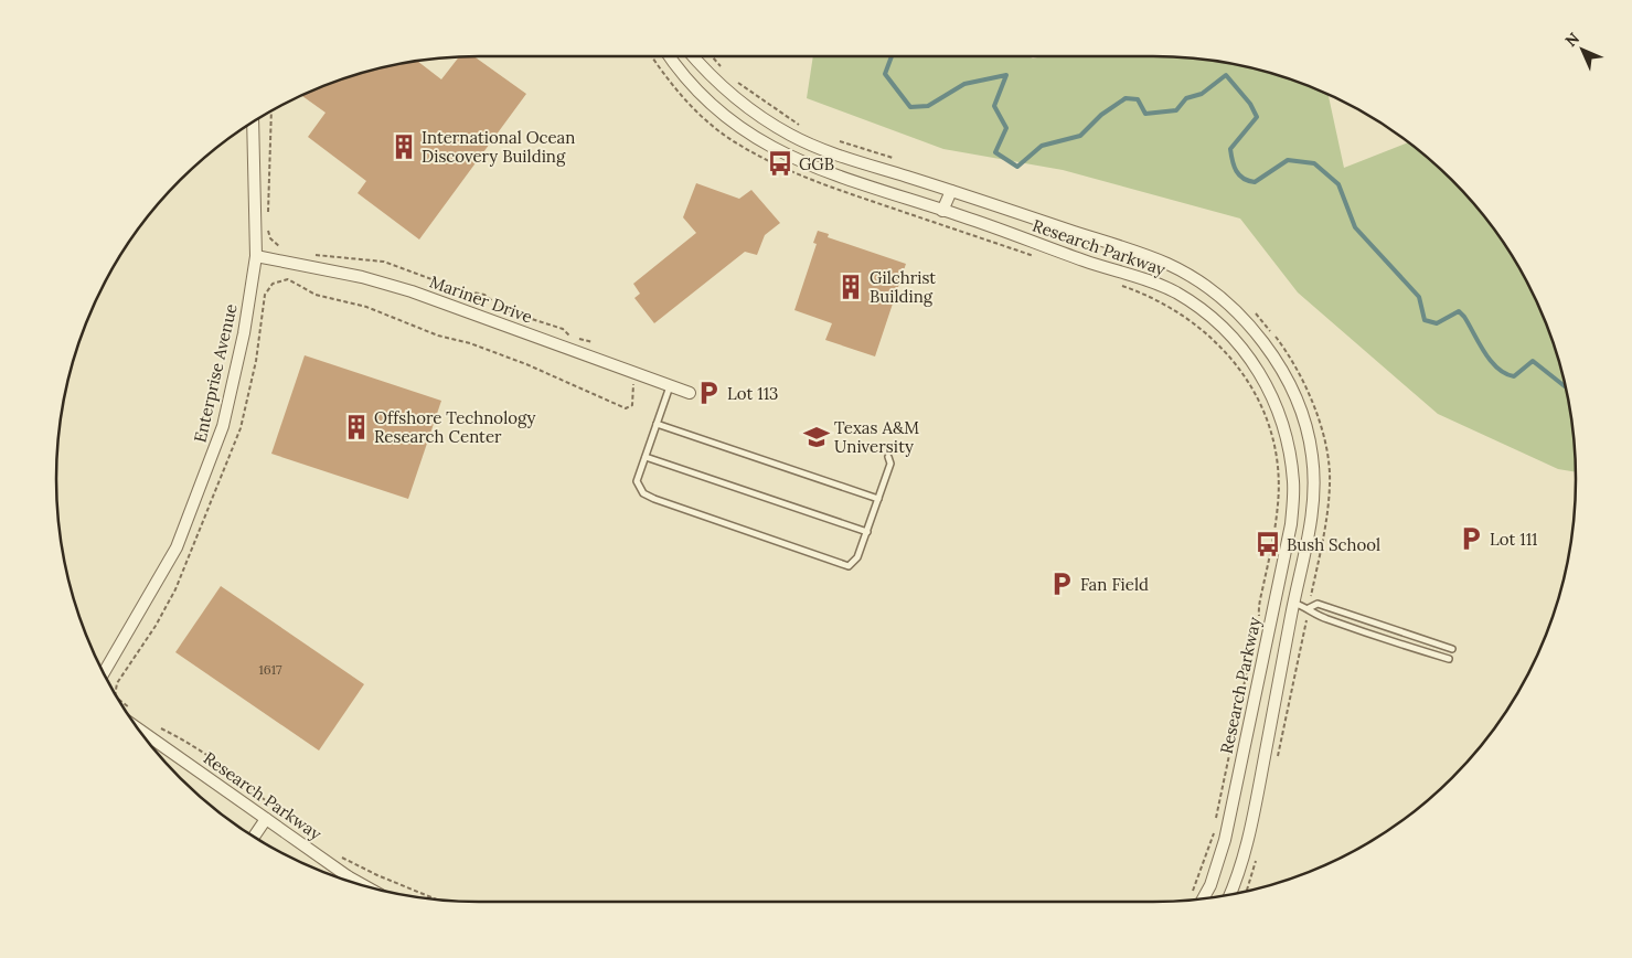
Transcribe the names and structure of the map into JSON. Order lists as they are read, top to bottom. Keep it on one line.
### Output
{"streets":{"street":["Research Parkway","Mariner Drive","Enterprise Avenue"]},"crossings":[["Mariner Drive","Enterprise Avenue"]],"places":{"building":["International Ocean Discovery Building","Gilchrist Building","Offshore Technology Research Center"],"bus stop":["GGB","Bush School"],"parking":["Lot 113","Lot 111","Fan Field"],"school or university":["Texas A&M University"]},"house_numbers":["1617"],"north":"top left"}
